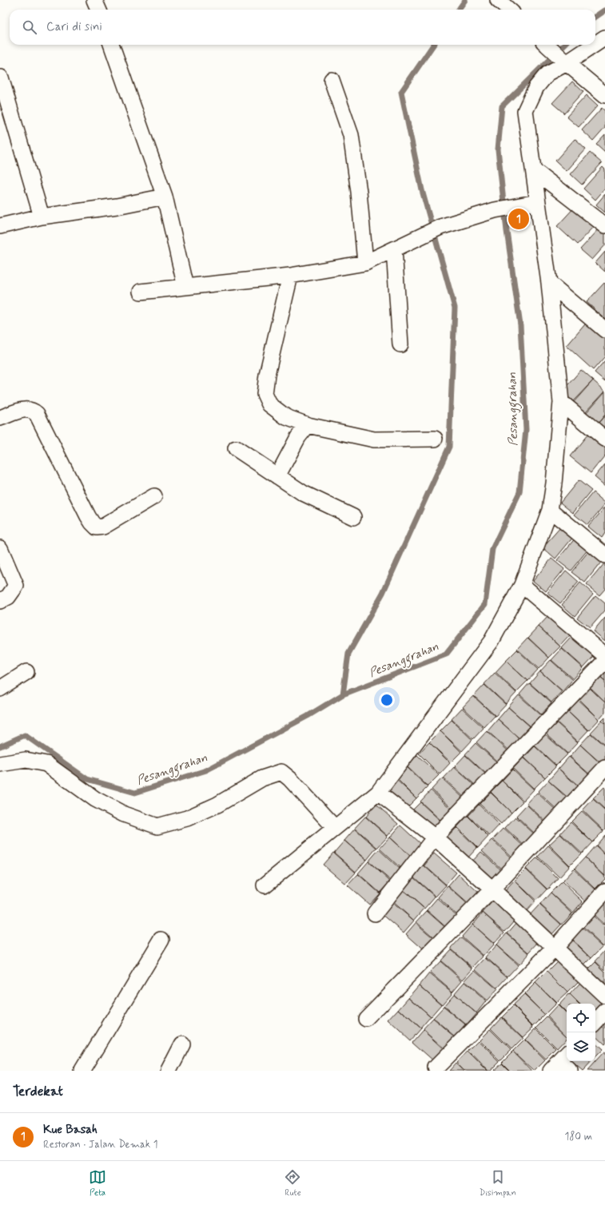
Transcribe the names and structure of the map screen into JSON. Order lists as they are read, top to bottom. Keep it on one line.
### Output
{"water":["Pesanggrahan"],"page":{"search":"Cari di sini","pins":"1","heading":"Terdekat","list":[{"mark":"1","name":"Kue Basah","note":"Restoran · Jalan Demak 1","value":"180 m"}],"nav":["Peta","Rute","Disimpan"]}}
